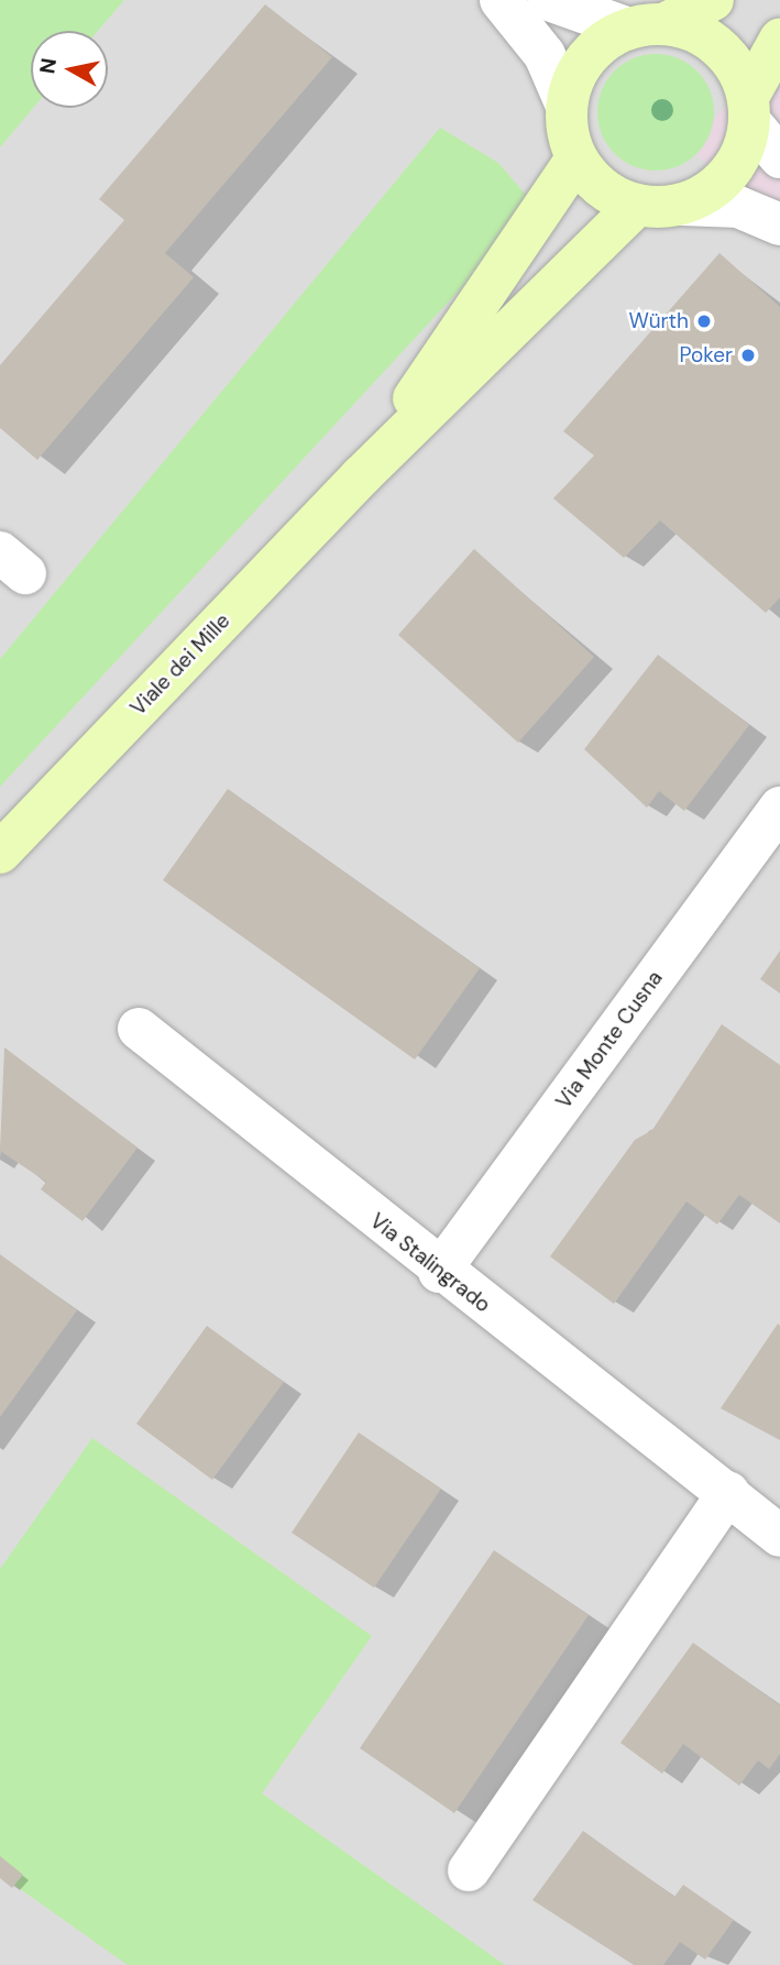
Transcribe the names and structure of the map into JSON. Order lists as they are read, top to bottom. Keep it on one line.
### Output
{"streets":{"main road":["Viale dei Mille"],"street":["Via Monte Cusna","Via Stalingrado"]},"crossings":[["Via Monte Cusna","Via Stalingrado"]],"places":["Würth","Poker"],"north":"left"}
